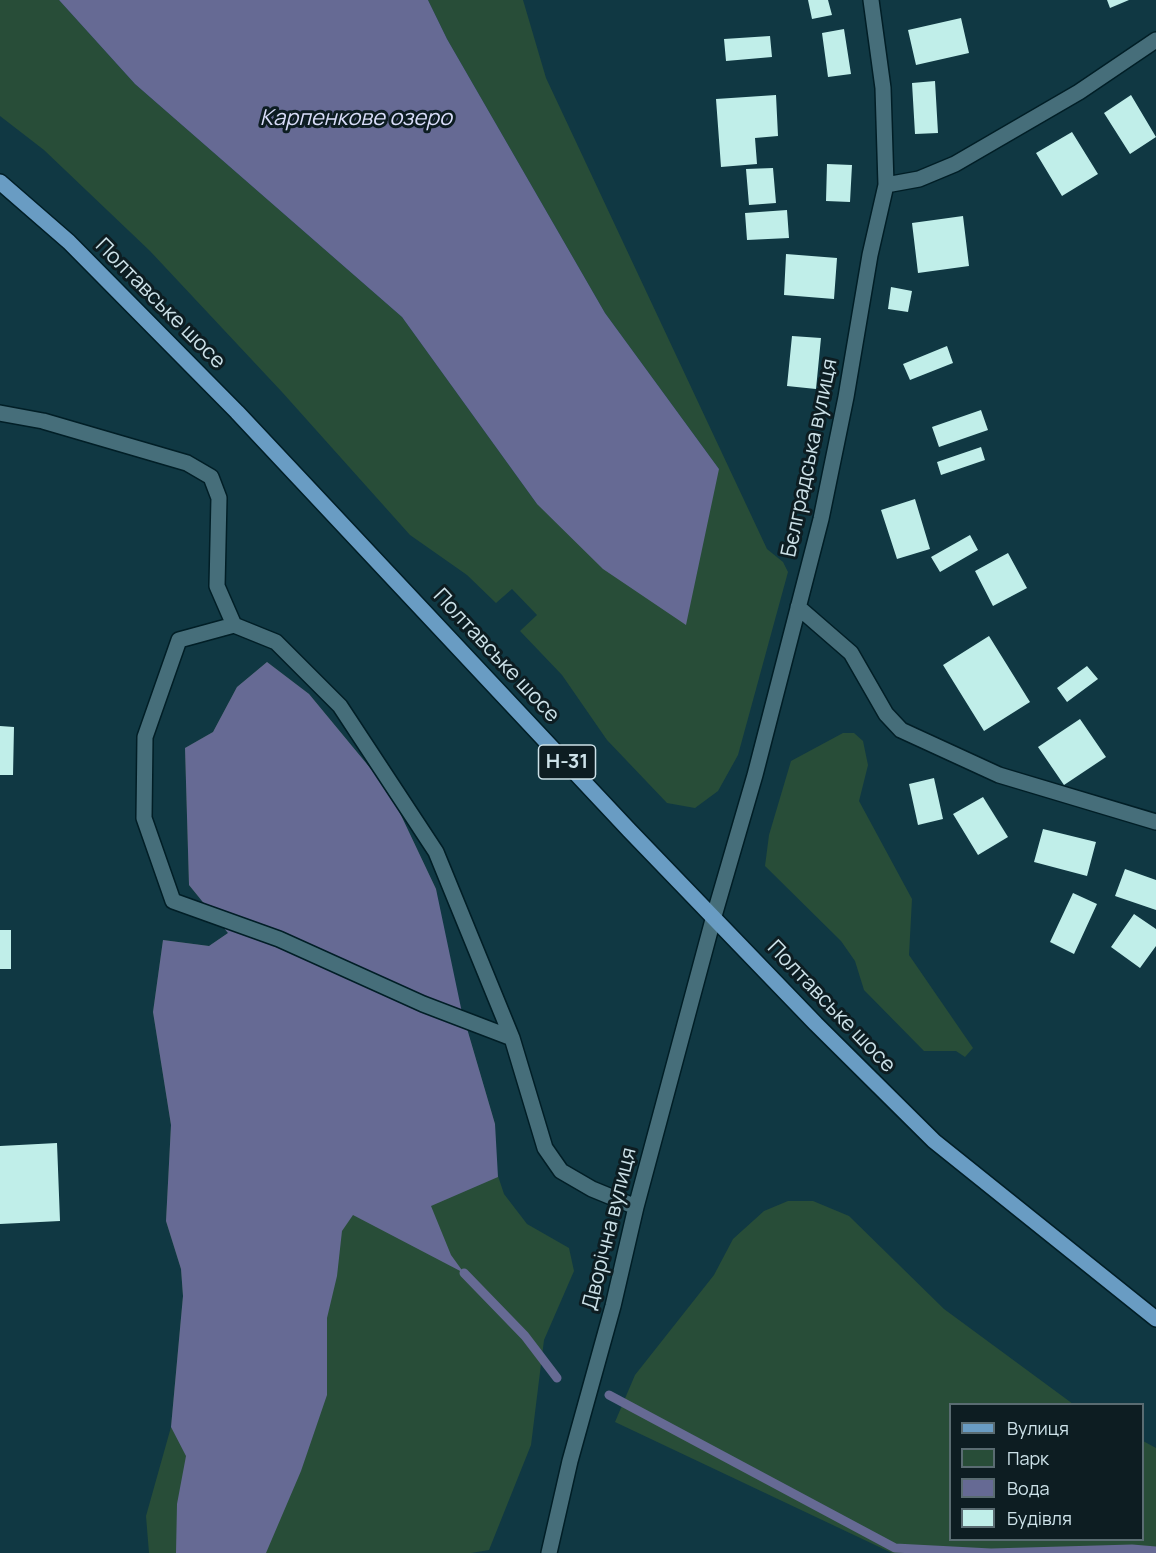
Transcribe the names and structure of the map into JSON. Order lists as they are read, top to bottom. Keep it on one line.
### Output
{"streets":{"main road":["Полтавське шосе","Н-31"],"street":["Бєлградська вулиця","Дворічна вулиця"]},"crossings":[["Полтавське шосе","Бєлградська вулиця"],["Полтавське шосе","Дворічна вулиця"],["Бєлградська вулиця","Дворічна вулиця"]],"water":["Карпенкове озеро"],"legend":["Вулиця","Парк","Вода","Будівля"]}
